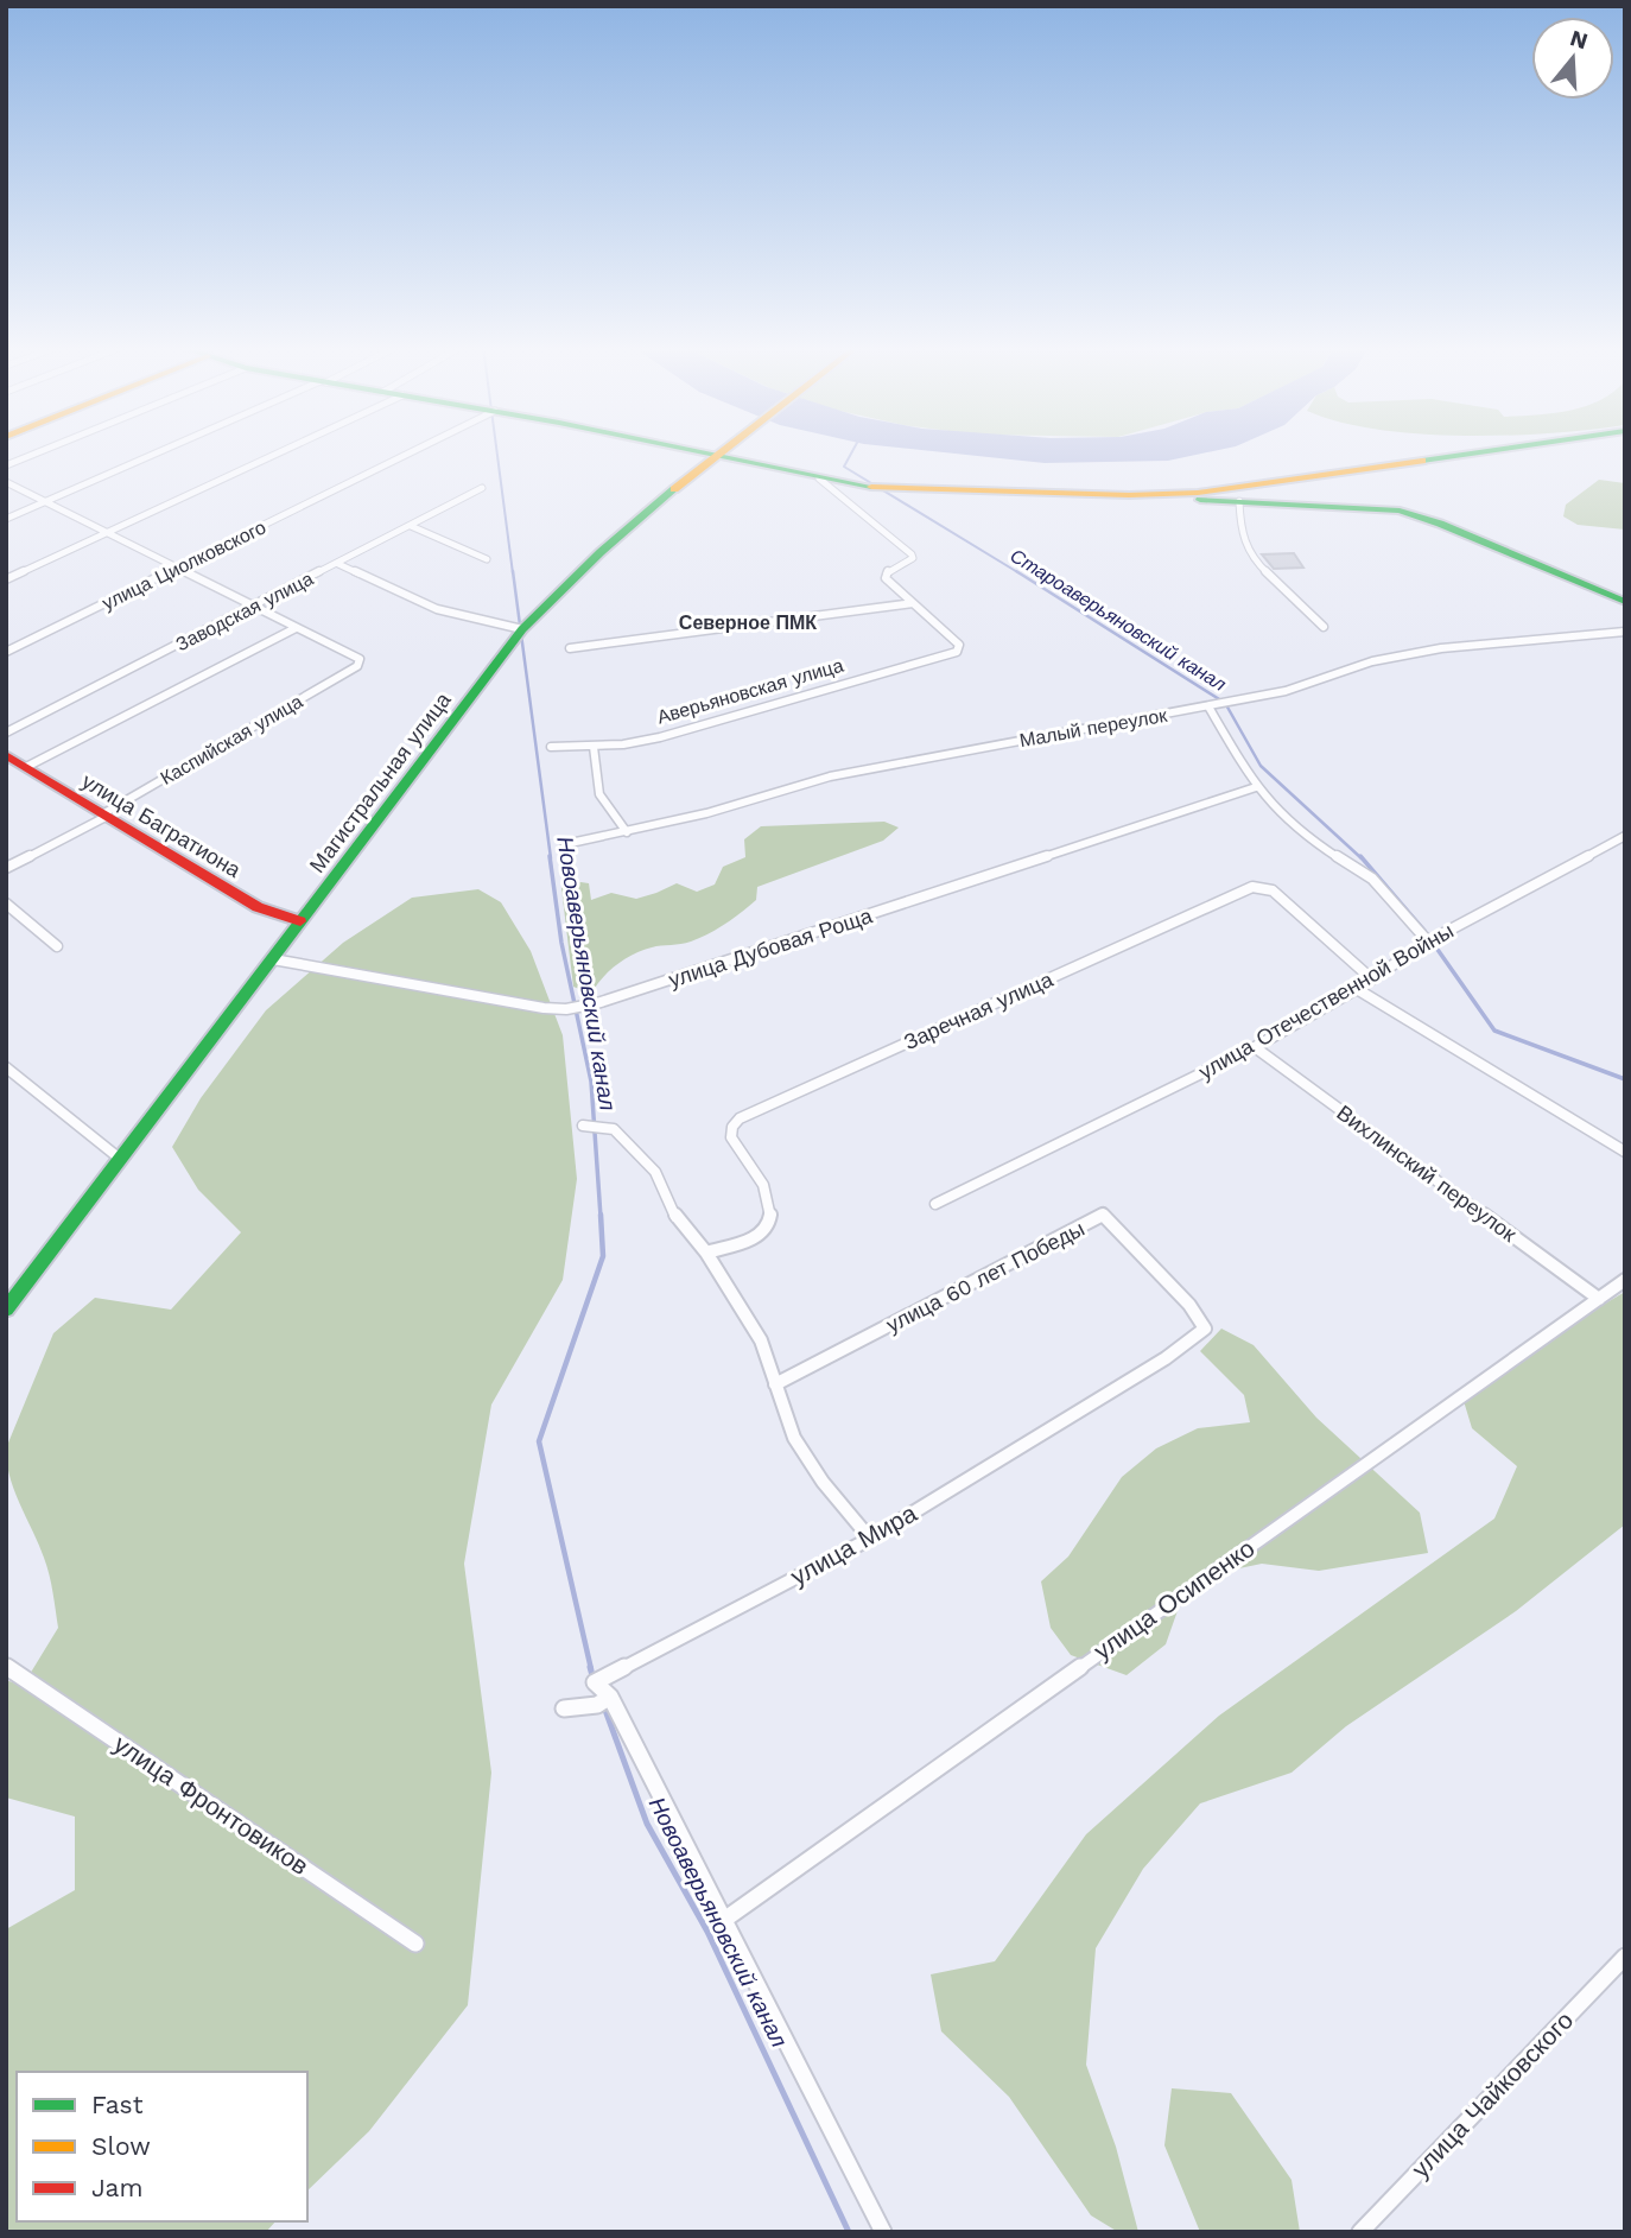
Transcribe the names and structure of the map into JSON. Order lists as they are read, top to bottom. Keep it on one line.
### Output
{"streets":{"street":["улица Циолковского","Заводская улица","Аверьяновская улица","Малый переулок","Каспийская улица","Магистральная улица","улица Багратиона","улица Дубовая Роща","улица Отечественной Войны","Заречная улица","Вихлинский переулок","улица 60 лет Победы","улица Мира","улица Осипенко","улица Фронтовиков","улица Чайковского"]},"crossings":[["Заводская улица","Каспийская улица"],["Заводская улица","улица Багратиона"],["Каспийская улица","улица Багратиона"],["Магистральная улица","улица Багратиона"],["Магистральная улица","улица Дубовая Роща"],["улица Отечественной Войны","Заречная улица"],["улица Отечественной Войны","Вихлинский переулок"],["Вихлинский переулок","улица Осипенко"],["улица 60 лет Победы","улица Мира"]],"districts":["Северное ПМК"],"water":["Староаверьяновский канал","Новоаверьяновский канал"],"legend":["Fast","Slow","Jam"],"north":"top"}
